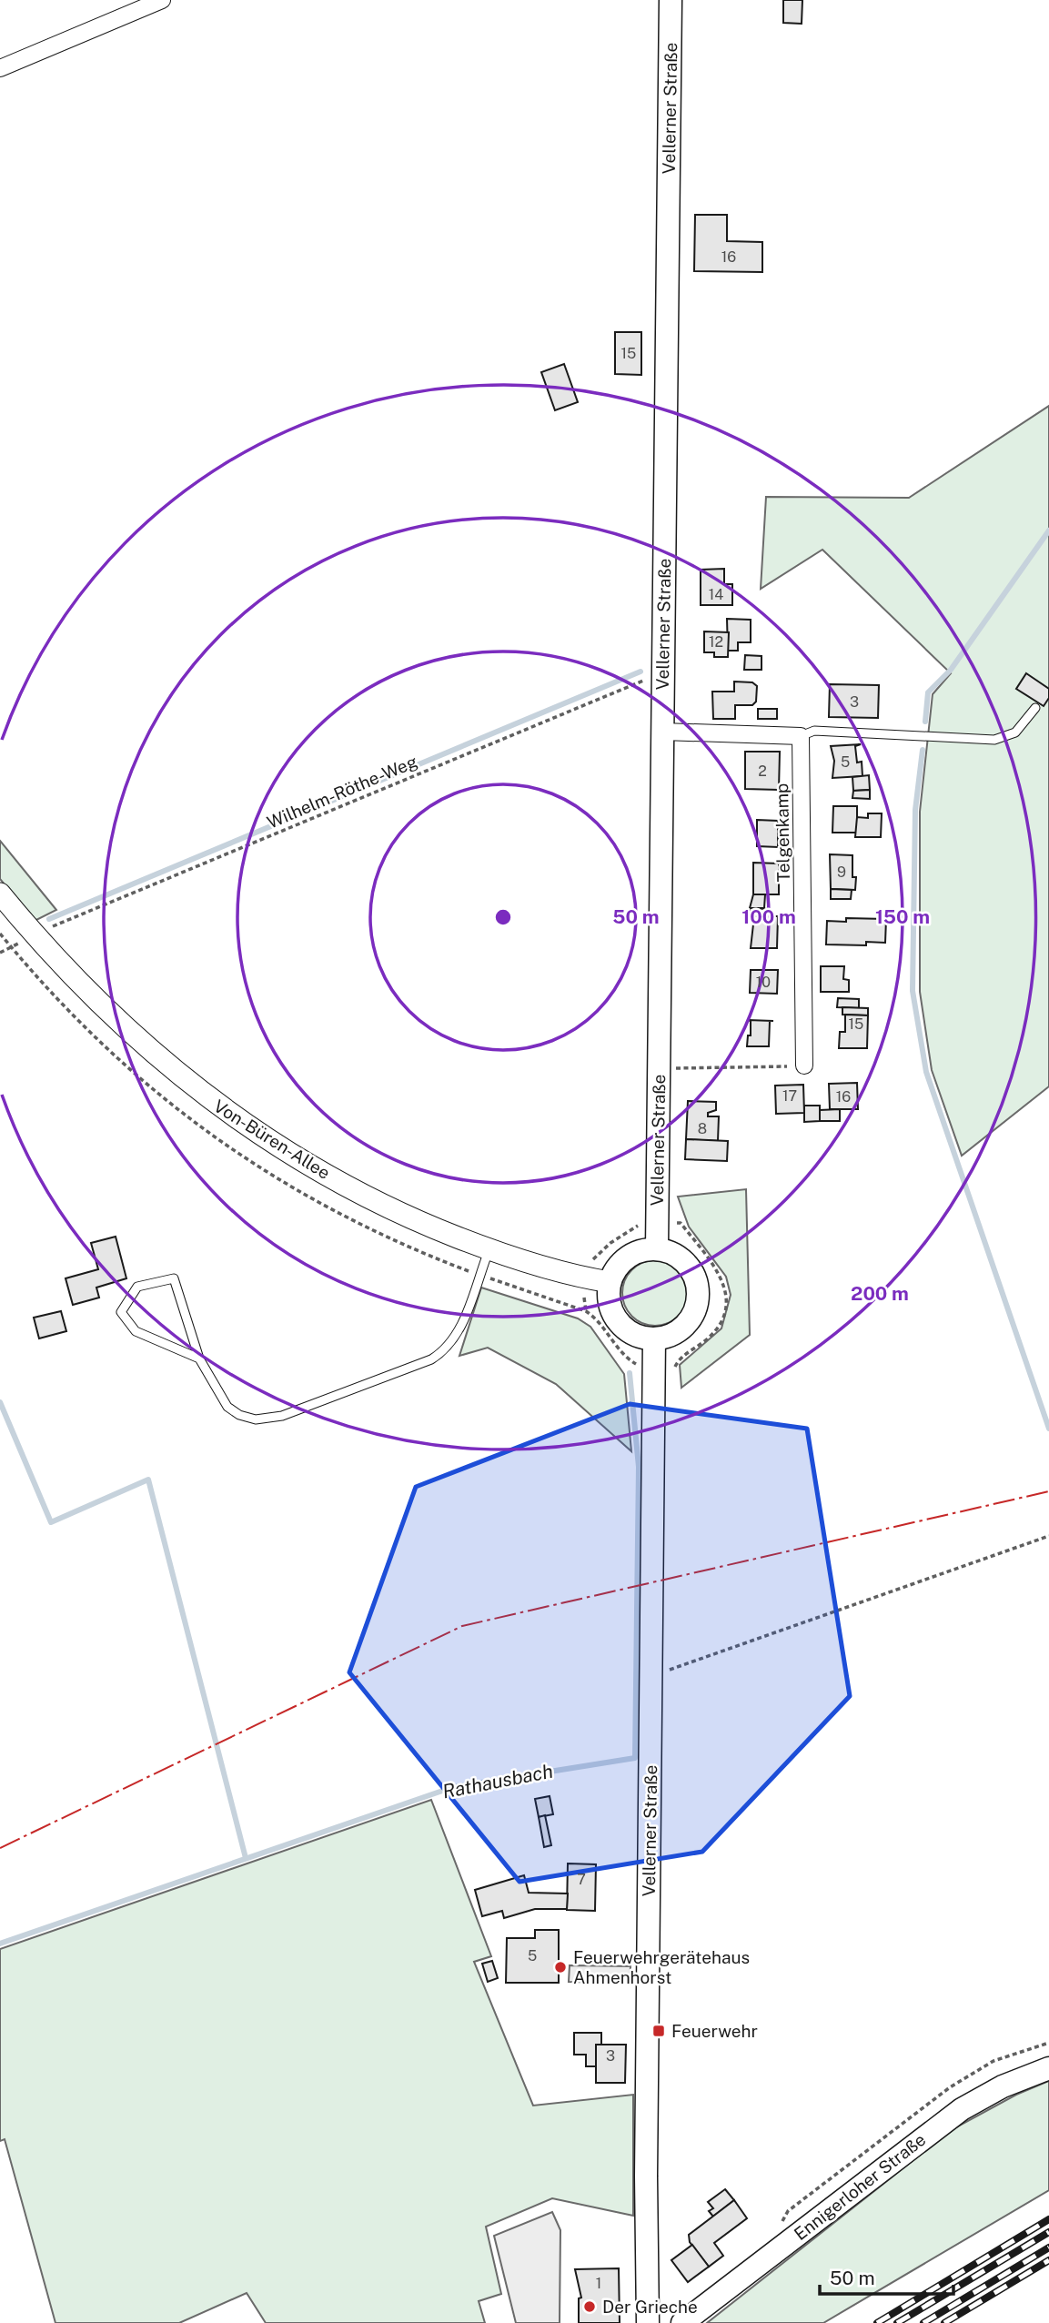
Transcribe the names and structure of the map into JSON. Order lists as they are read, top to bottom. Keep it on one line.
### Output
{"streets":{"main road":["Vellerner Straße","Ennigerloher Straße"],"street":["Telgenkamp","Von-Büren-Allee"],"path":["Wilhelm-Röthe-Weg"]},"crossings":[["Vellerner Straße","Wilhelm-Röthe-Weg"],["Vellerner Straße","Von-Büren-Allee"],["Wilhelm-Röthe-Weg","Von-Büren-Allee"]],"water":["Rathausbach"],"places":{"other":["Feuerwehrgerätehaus Ahmenhorst","Der Grieche"],"transit":["Feuerwehr"]},"house_numbers":["16","15","14","12","3","5","2","9","10","15","17","16","8","7","5","3","1"],"scale_bar":"50 m","rings":["50 m","100 m","150 m","200 m"]}
